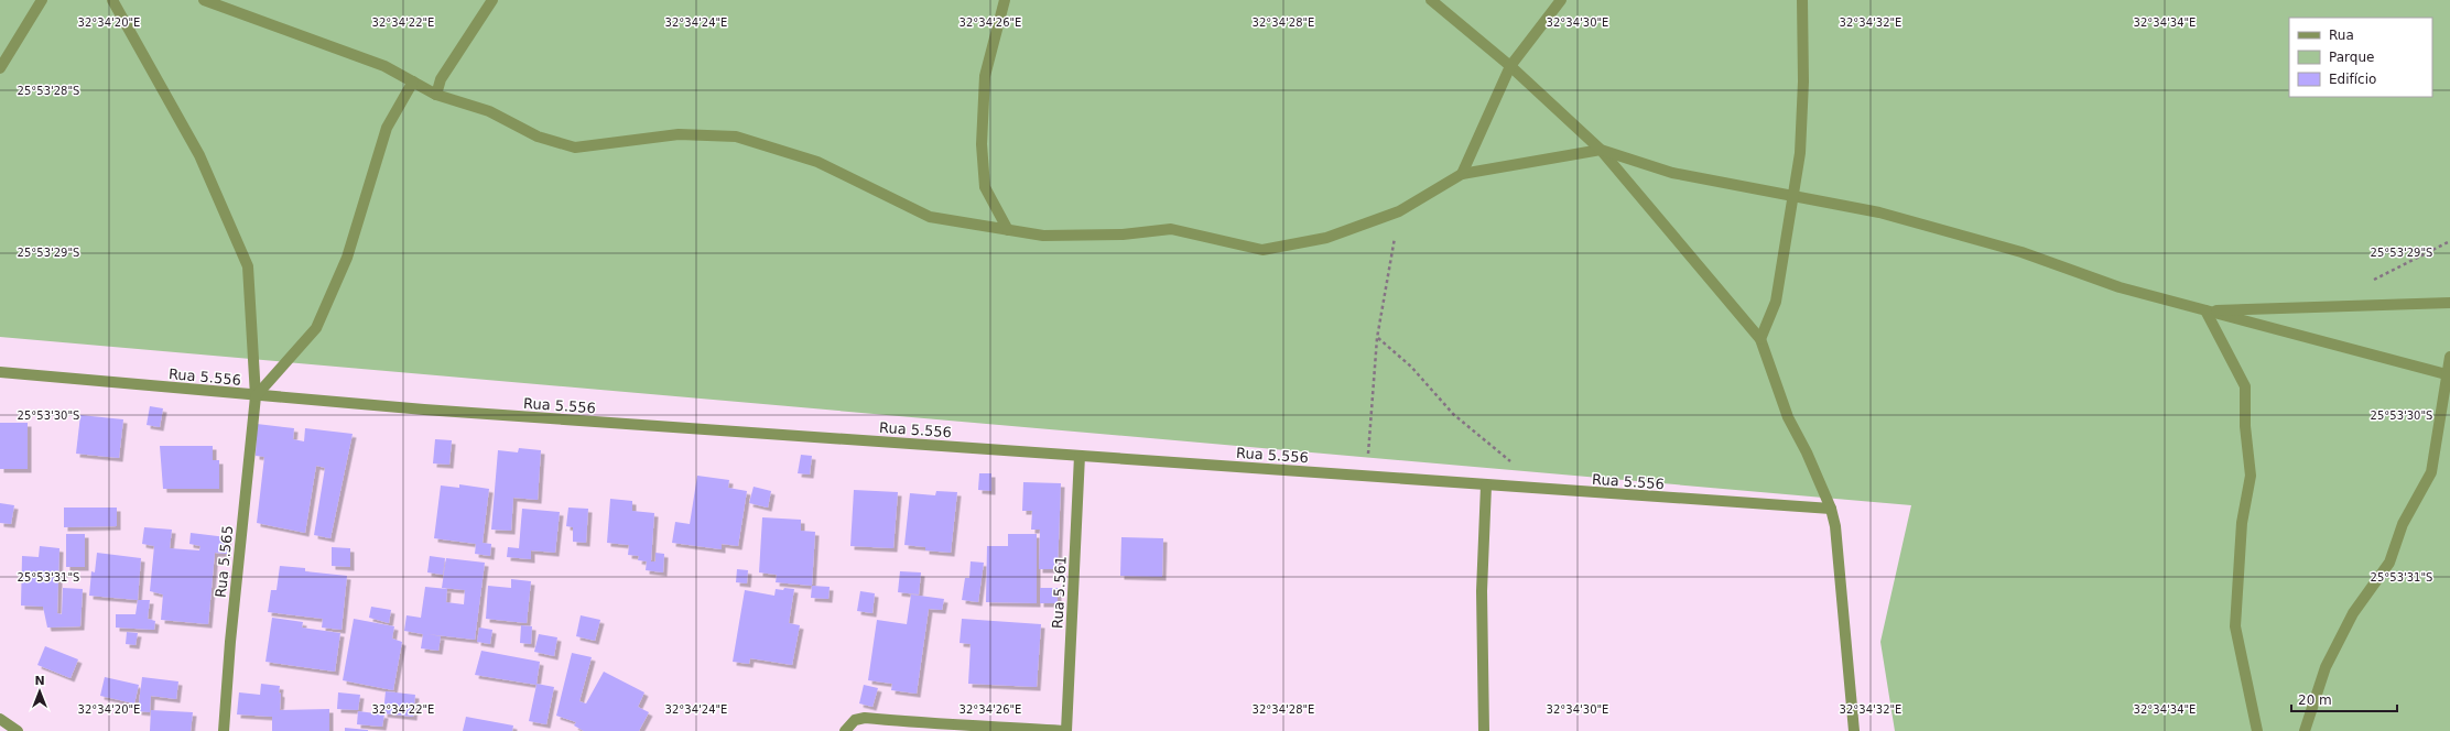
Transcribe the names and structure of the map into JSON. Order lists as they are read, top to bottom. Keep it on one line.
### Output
{"streets":{"street":["Rua 5.556","Rua 5.565","Rua 5.561"]},"crossings":[["Rua 5.556","Rua 5.565"],["Rua 5.556","Rua 5.561"]],"legend":["Rua","Parque","Edifício"],"scale_bar":"20 m","north":"top","coordinates":["32°34'20\"E","32°34'22\"E","32°34'24\"E","32°34'26\"E","32°34'28\"E","32°34'30\"E","32°34'32\"E","32°34'34\"E","25°53'28\"S","25°53'29\"S","25°53'30\"S","25°53'31\"S"]}
